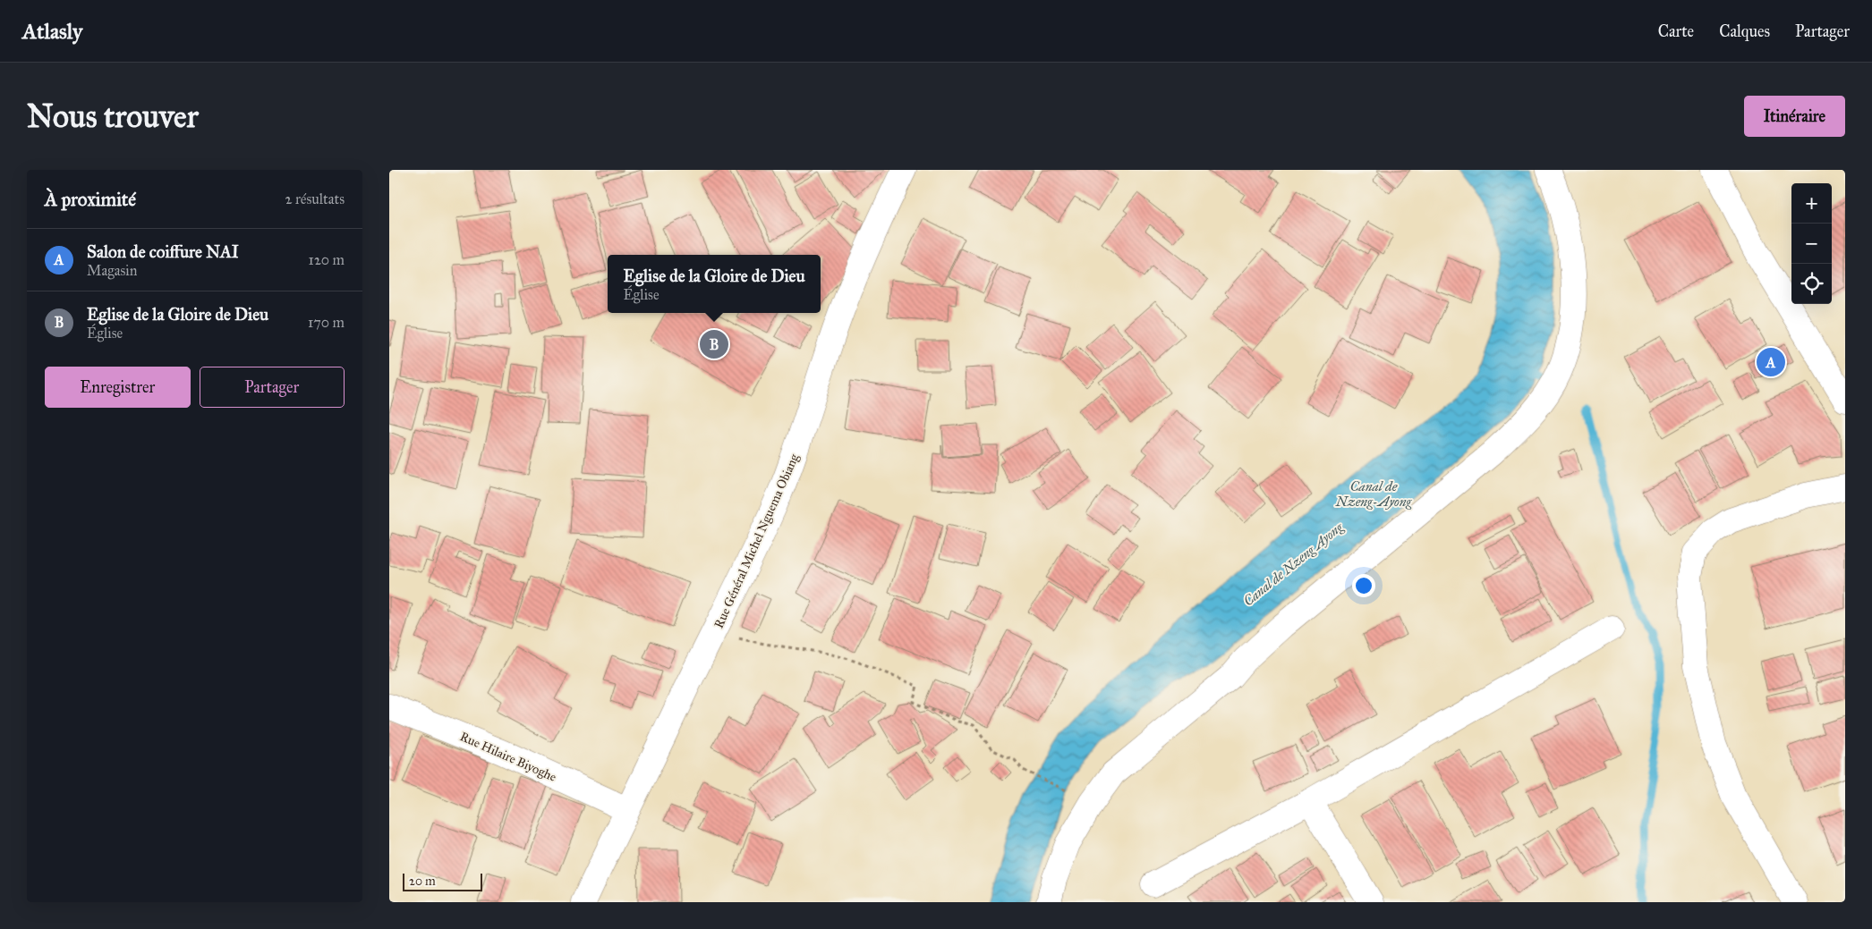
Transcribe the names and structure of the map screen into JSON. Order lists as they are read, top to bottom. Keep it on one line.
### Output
{"streets":{"street":["Rue Général Michel Nguema Obiang","Rue Hilaire Biyoghe"]},"crossings":[["Rue Général Michel Nguema Obiang","Rue Hilaire Biyoghe"]],"water":["Canal de Nzeng-Ayong","Canal de Nzeng Ayong"],"scale_bar":"20 m","page":{"header":"Atlasly","nav":["Carte","Calques","Partager"],"buttons":["Itinéraire",["Enregistrer","Partager"]],"title":"Nous trouver","heading":["À proximité","2 résultats"],"map_buttons":["+","−"],"list":[{"mark":"A","name":"Salon de coiffure NAI","note":"Magasin","value":"120 m"},{"mark":"B","name":"Eglise de la Gloire de Dieu","note":"Église","value":"170 m"}],"popup":["Eglise de la Gloire de Dieu","Église"],"pins":["B","A"],"scale":"20 m"}}
